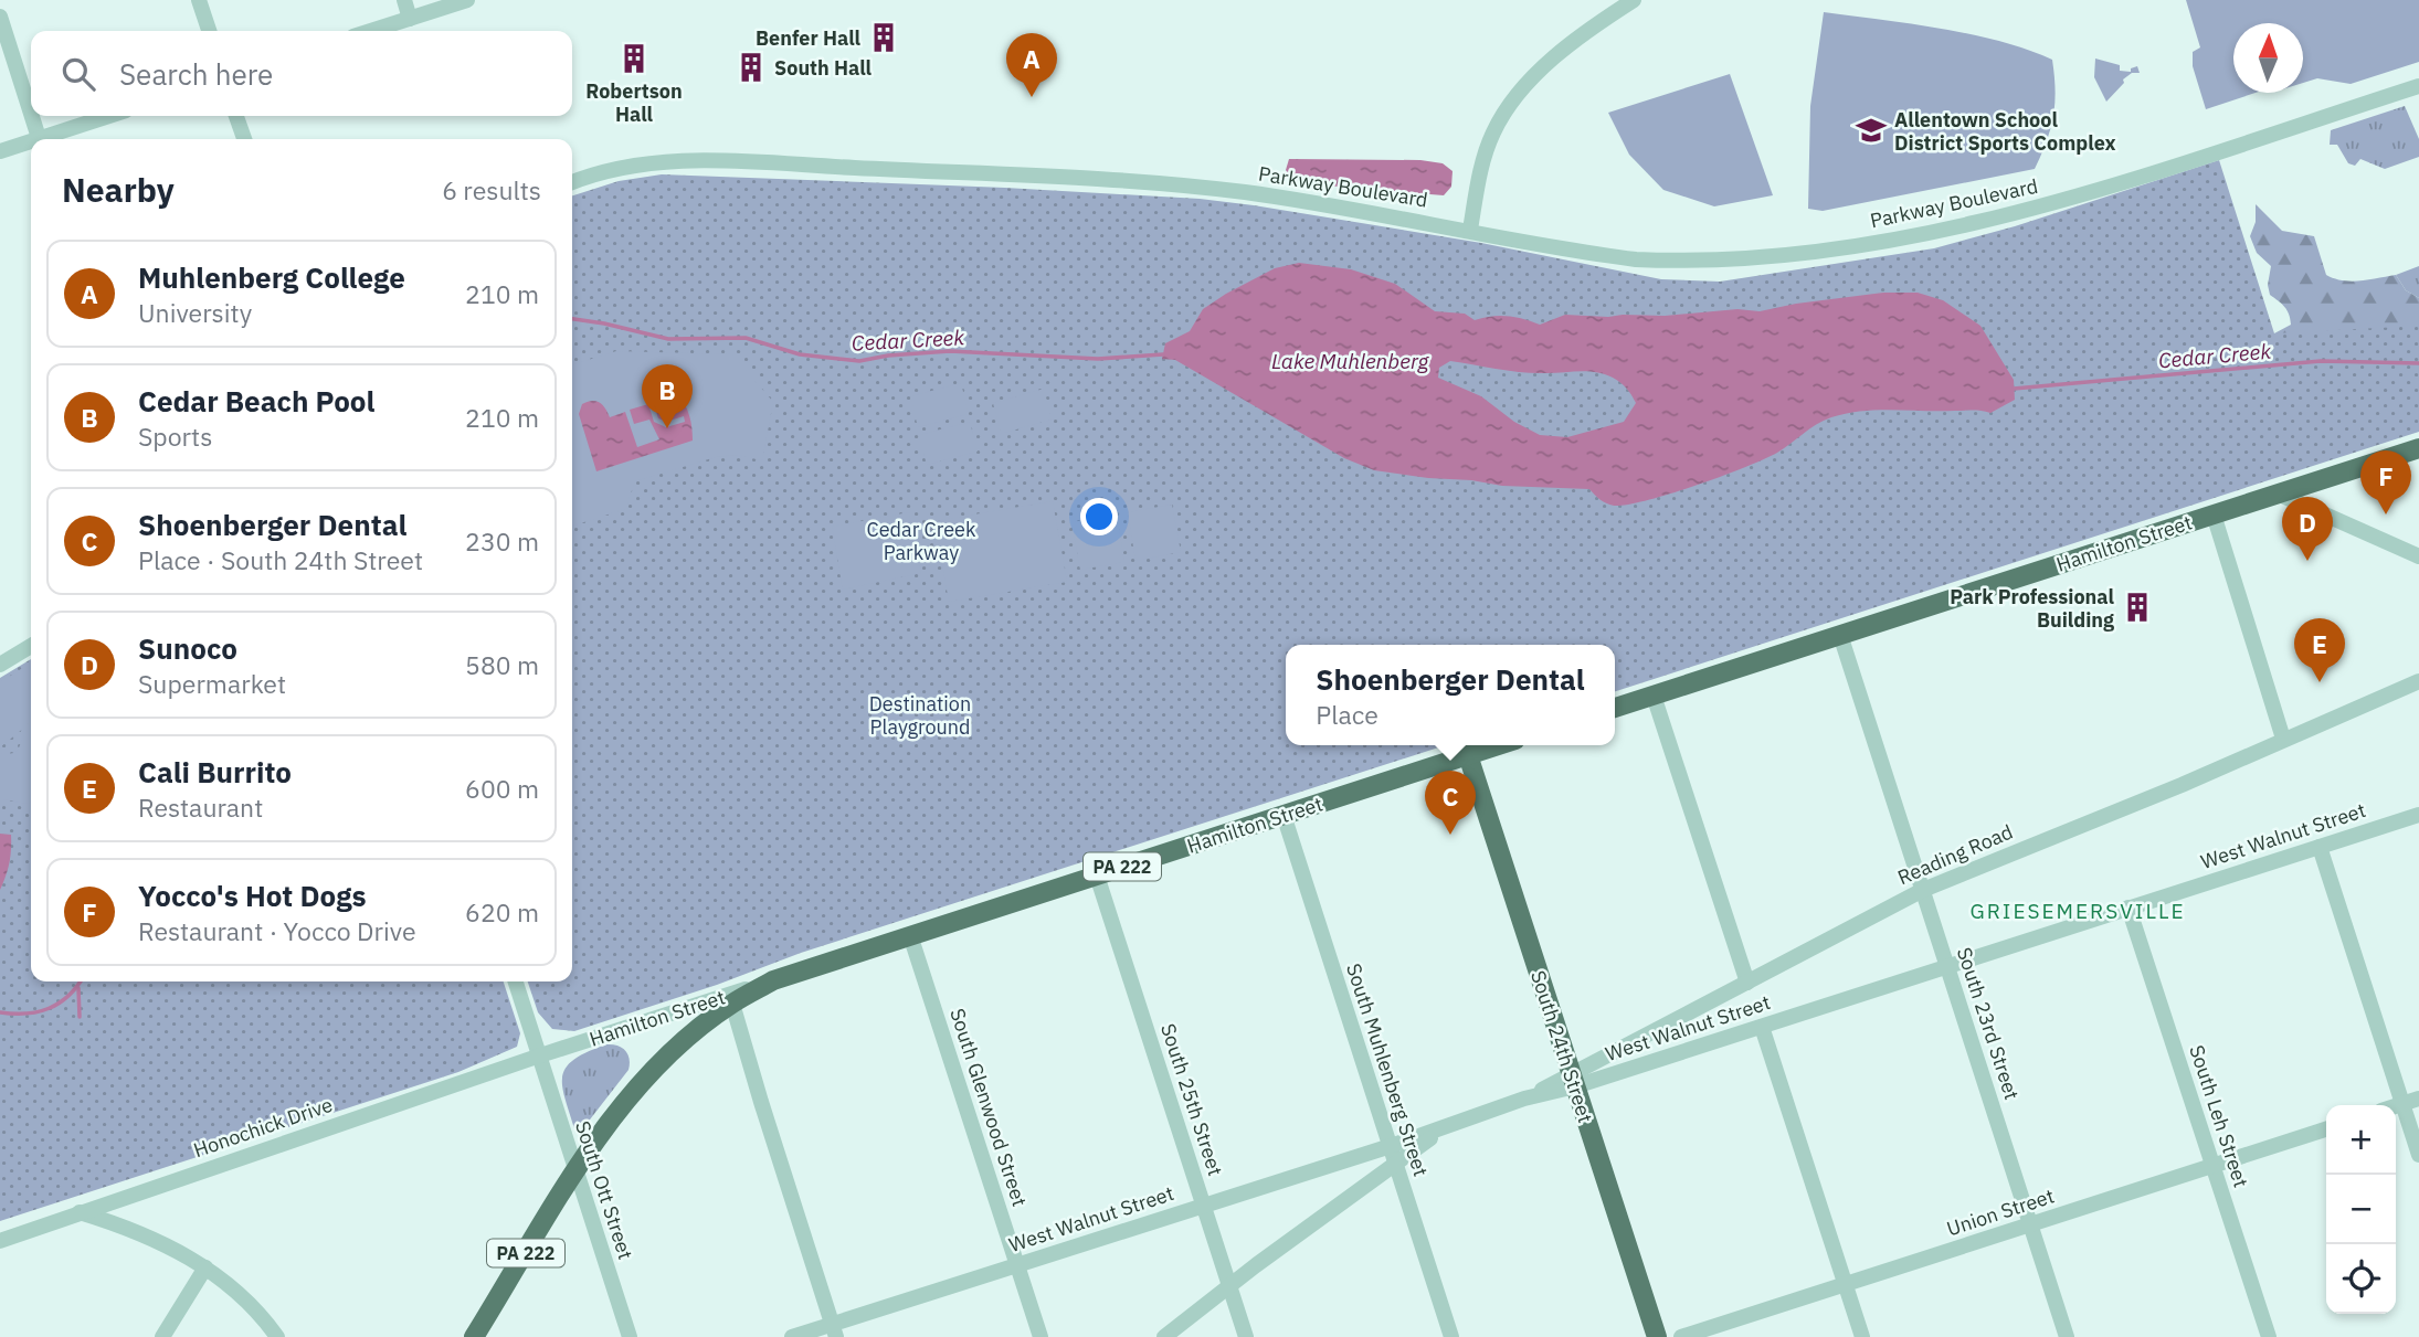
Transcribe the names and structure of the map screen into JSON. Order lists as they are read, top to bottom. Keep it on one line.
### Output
{"streets":{"main road":["Hamilton Street","PA 222","South 24th Street"],"street":["Parkway Boulevard","West Walnut Street","Reading Road","South 23rd Street","South Muhlenberg Street","South 25th Street","South Glenwood Street","South Leh Street","Honochick Drive","South Ott Street","Union Street"]},"crossings":[["Hamilton Street","PA 222"],["Hamilton Street","South 23rd Street"],["Hamilton Street","South 24th Street"],["Hamilton Street","South Muhlenberg Street"],["Hamilton Street","South 25th Street"],["Hamilton Street","South Glenwood Street"],["Hamilton Street","Honochick Drive"],["Hamilton Street","South Ott Street"],["West Walnut Street","Reading Road"],["West Walnut Street","South 23rd Street"],["West Walnut Street","South 24th Street"],["West Walnut Street","South Muhlenberg Street"],["West Walnut Street","South 25th Street"],["West Walnut Street","South Glenwood Street"],["West Walnut Street","South Leh Street"],["Reading Road","South 23rd Street"],["Reading Road","South 24th Street"],["PA 222","South Ott Street"],["South 23rd Street","Union Street"],["South Leh Street","Union Street"],["Honochick Drive","South Ott Street"]],"districts":["GRIESEMERSVILLE"],"water":["Cedar Creek","Lake Muhlenberg"],"parks":["Cedar Creek Parkway","Destination Playground"],"places":{"building":["Benfer Hall","Robertson Hall","South Hall","Park Professional Building"],"school or university":["Allentown School District Sports Complex"]},"north":"top","page":{"search":"Search here","pins":["A","B","F","D","E","C"],"heading":["Nearby","6 results"],"list":[{"mark":"A","name":"Muhlenberg College","note":"University","value":"210 m"},{"mark":"B","name":"Cedar Beach Pool","note":"Sports","value":"210 m"},{"mark":"C","name":"Shoenberger Dental","note":"Place · South 24th Street","value":"230 m"},{"mark":"D","name":"Sunoco","note":"Supermarket","value":"580 m"},{"mark":"E","name":"Cali Burrito","note":"Restaurant","value":"600 m"},{"mark":"F","name":"Yocco's Hot Dogs","note":"Restaurant · Yocco Drive","value":"620 m"}],"popup":["Shoenberger Dental","Place"],"map_buttons":["+","−"]}}
